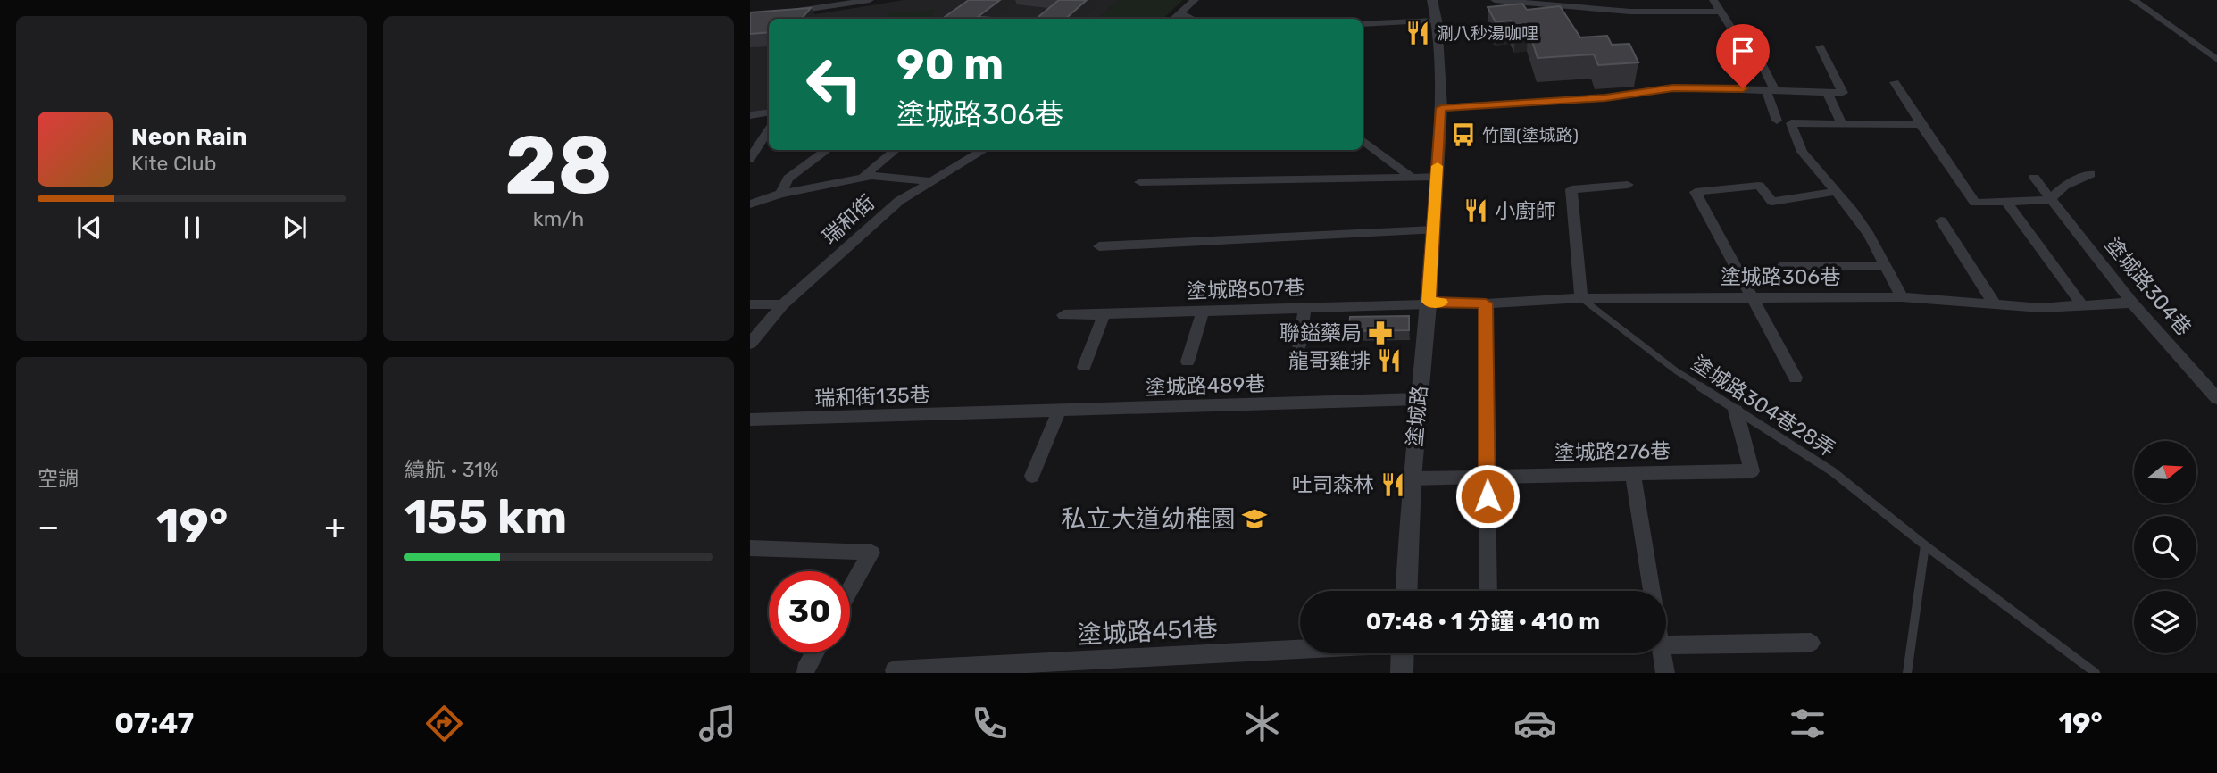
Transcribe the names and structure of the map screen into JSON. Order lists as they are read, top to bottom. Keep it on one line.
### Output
{"streets":{"street":["瑞和街","塗城路306巷","塗城路304巷","塗城路507巷","塗城路489巷","瑞和街135巷","塗城路","塗城路276巷","塗城路451巷"],"lane":["塗城路304巷28弄"]},"crossings":[["塗城路306巷","塗城路304巷"],["塗城路306巷","塗城路507巷"],["塗城路306巷","塗城路304巷28弄"],["塗城路306巷","塗城路"],["塗城路507巷","塗城路"],["塗城路489巷","瑞和街135巷"],["塗城路489巷","塗城路"],["塗城路304巷28弄","塗城路276巷"],["塗城路","塗城路276巷"]],"places":{"restaurant":["涮八秒湯咖哩","小廚師","龍哥雞排","吐司森林"],"bus stop":["竹圍(塗城路)"],"pharmacy":["聯鎰藥局"],"school or university":["私立大道幼稚園"]},"north":"right","page":{"tile":[["28","km/h"],"空調",["續航 · 31%","155 km"]],"turn":["90 m","塗城路306巷"],"song":["Neon Rain","Kite Club"],"heat":["−","19°","+"],"limit":"30","trip":"07:48 · 1 分鐘 · 410 m","tabs":["07:47","19°"]}}
